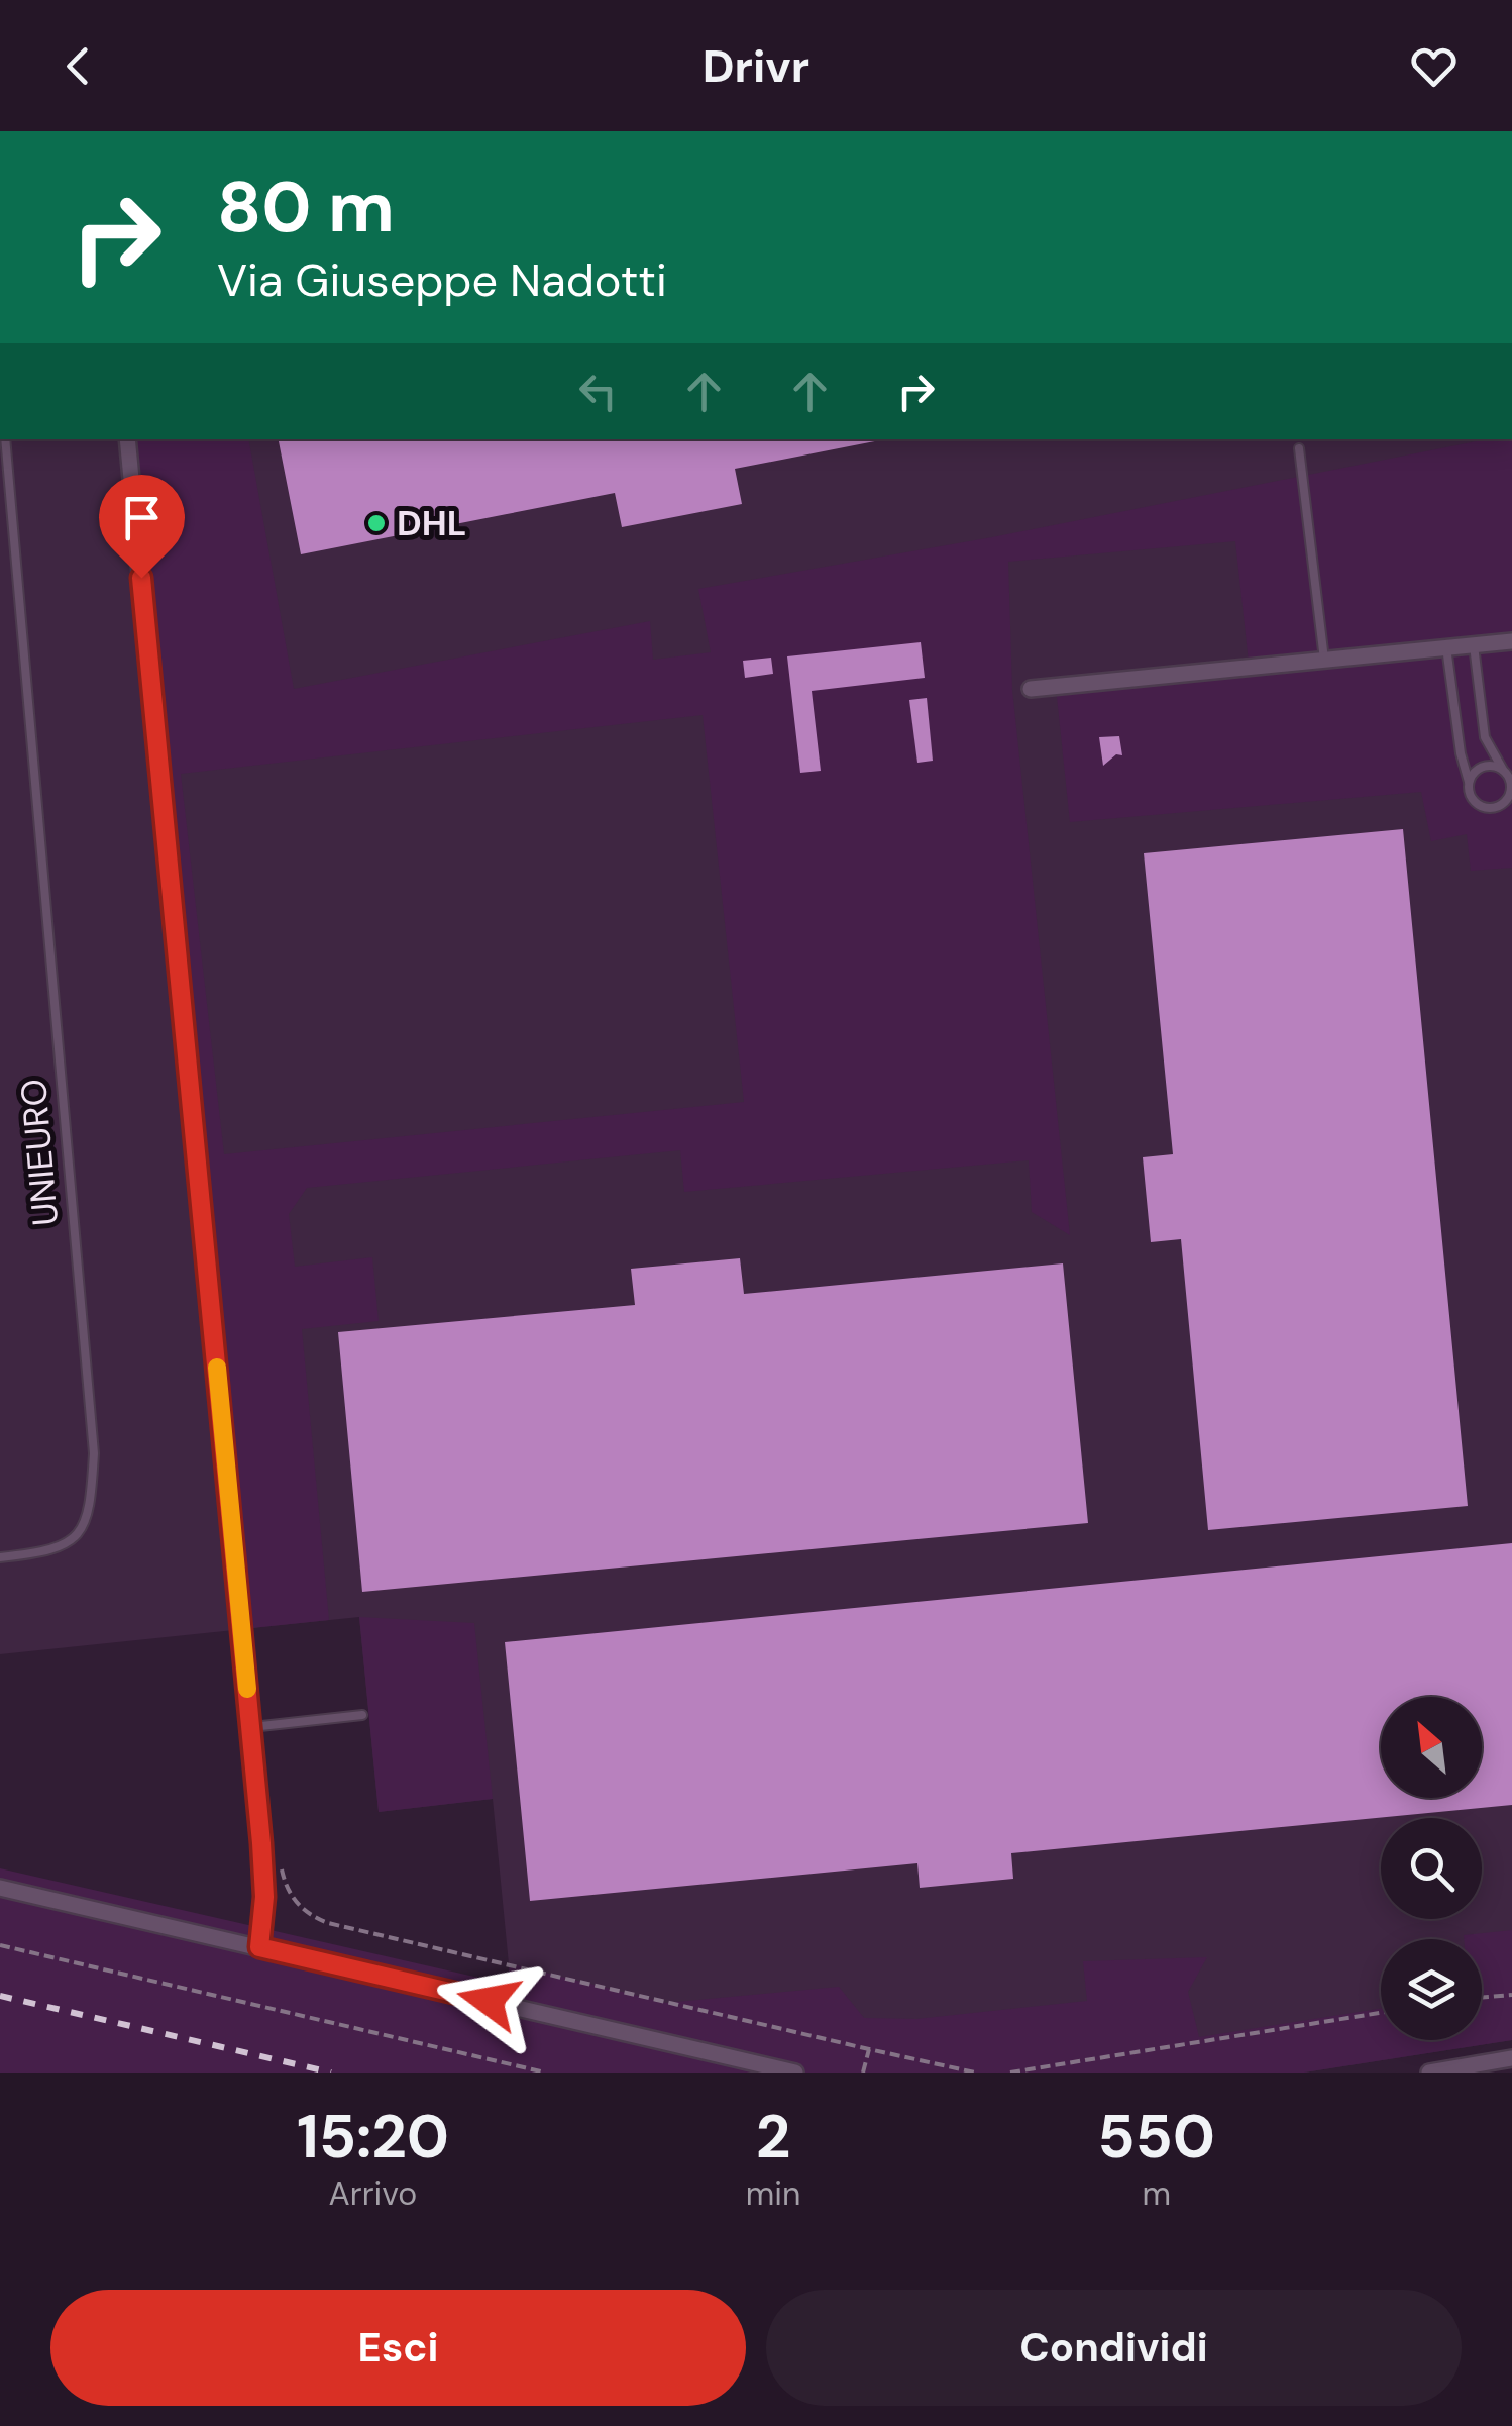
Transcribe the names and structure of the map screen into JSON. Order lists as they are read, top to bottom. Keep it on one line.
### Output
{"streets":{"lane":["UNIEURO"]},"places":["DHL"],"north":"top left","page":{"header":"Drivr","turn":["80 m","Via Giuseppe Nadotti"],"eta":["15:20","Arrivo","2","min","550","m"],"buttons":["Esci","Condividi"]}}
